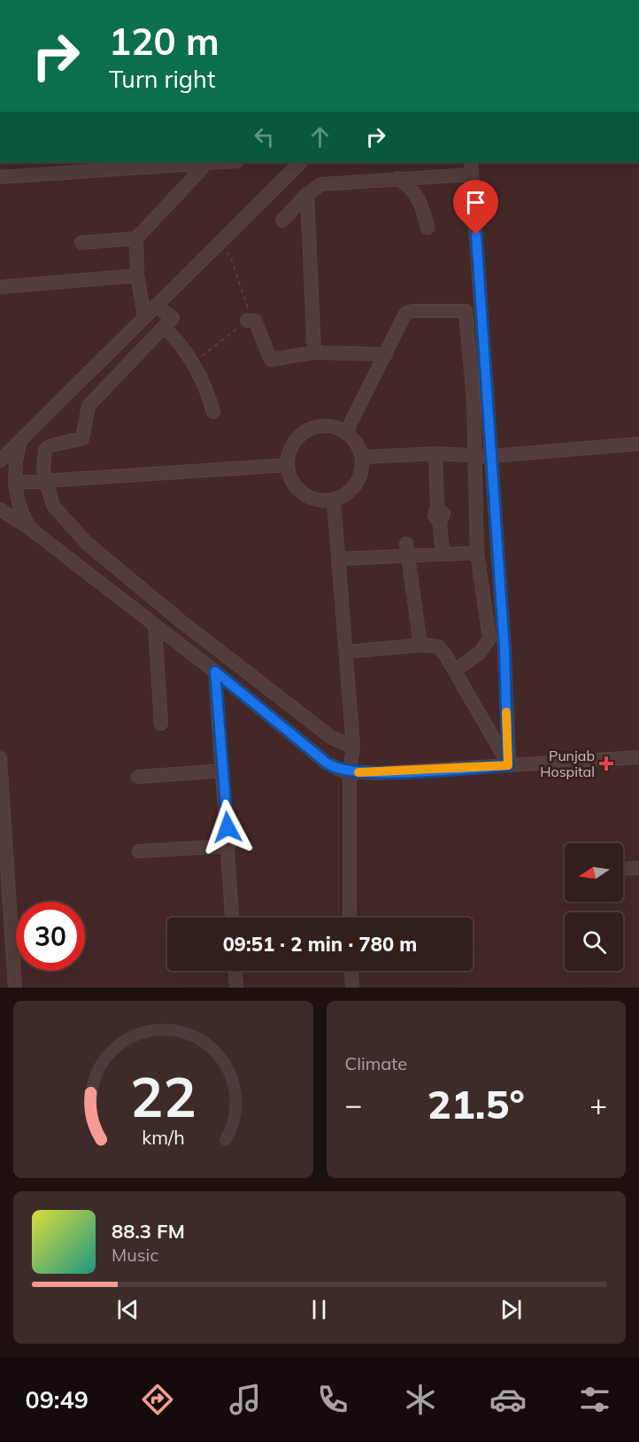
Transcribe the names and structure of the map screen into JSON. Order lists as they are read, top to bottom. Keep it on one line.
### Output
{"places":{"health":["Punjab Hospital"]},"north":"left","page":{"turn":["120 m","Turn right"],"limit":"30","trip":"09:51 · 2 min · 780 m","tile":"Climate","heat":["−","21.5°","+"],"song":["88.3 FM","Music"],"tabs":"09:49","gauge":["22","km/h"]}}
